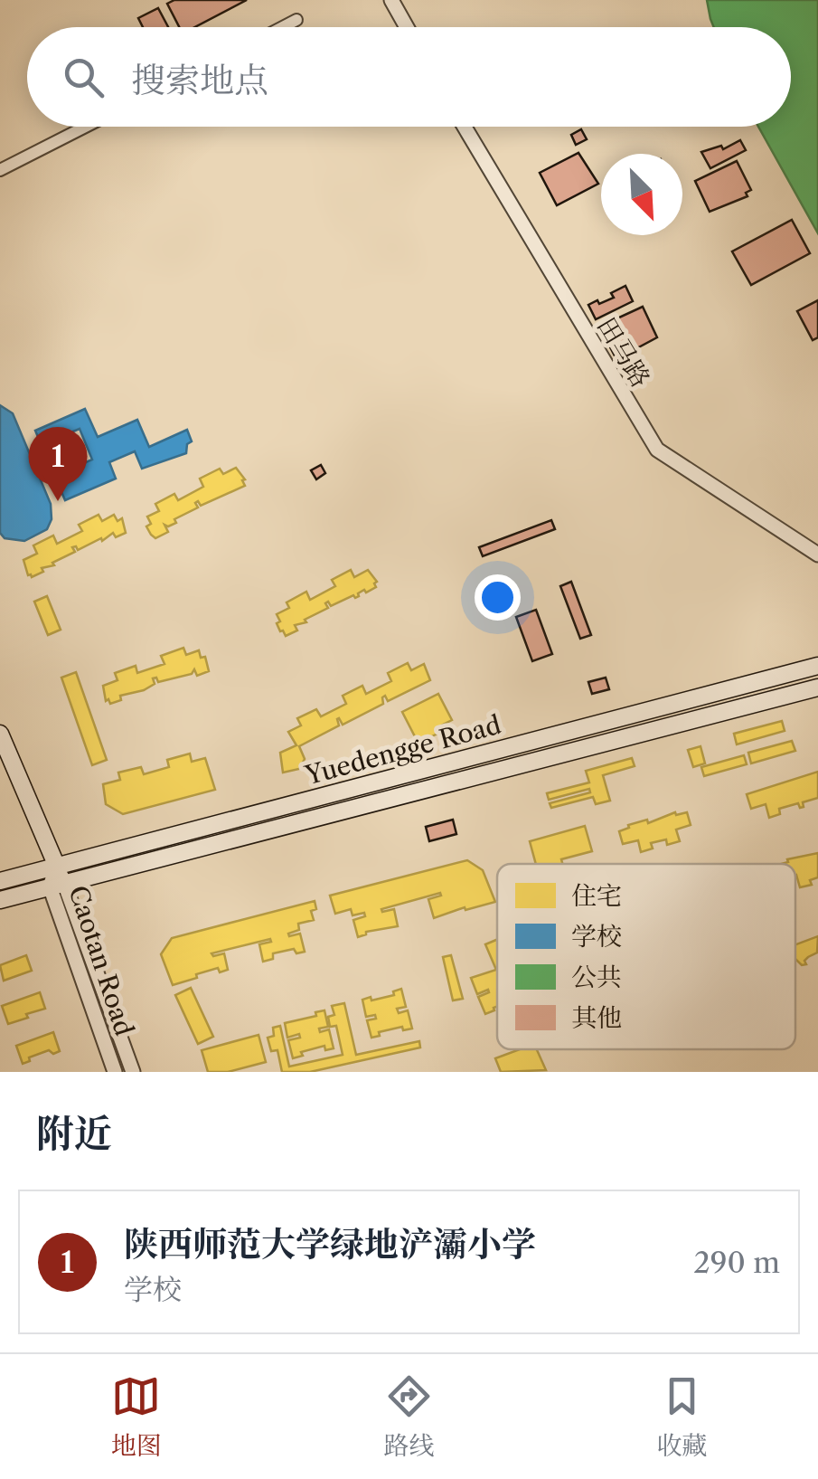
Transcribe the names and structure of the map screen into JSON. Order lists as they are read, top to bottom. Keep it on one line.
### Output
{"streets":{"main road":["Yuedengge Road"],"street":["田马路","Caotan Road"]},"crossings":[["Yuedengge Road","Caotan Road"]],"legend":["住宅","学校","公共","其他"],"north":"bottom right","page":{"search":"搜索地点","pins":"1","heading":"附近","list":[{"mark":"1","name":"陕西师范大学绿地浐灞小学","note":"学校","value":"290 m"}],"nav":["地图","路线","收藏"]}}
